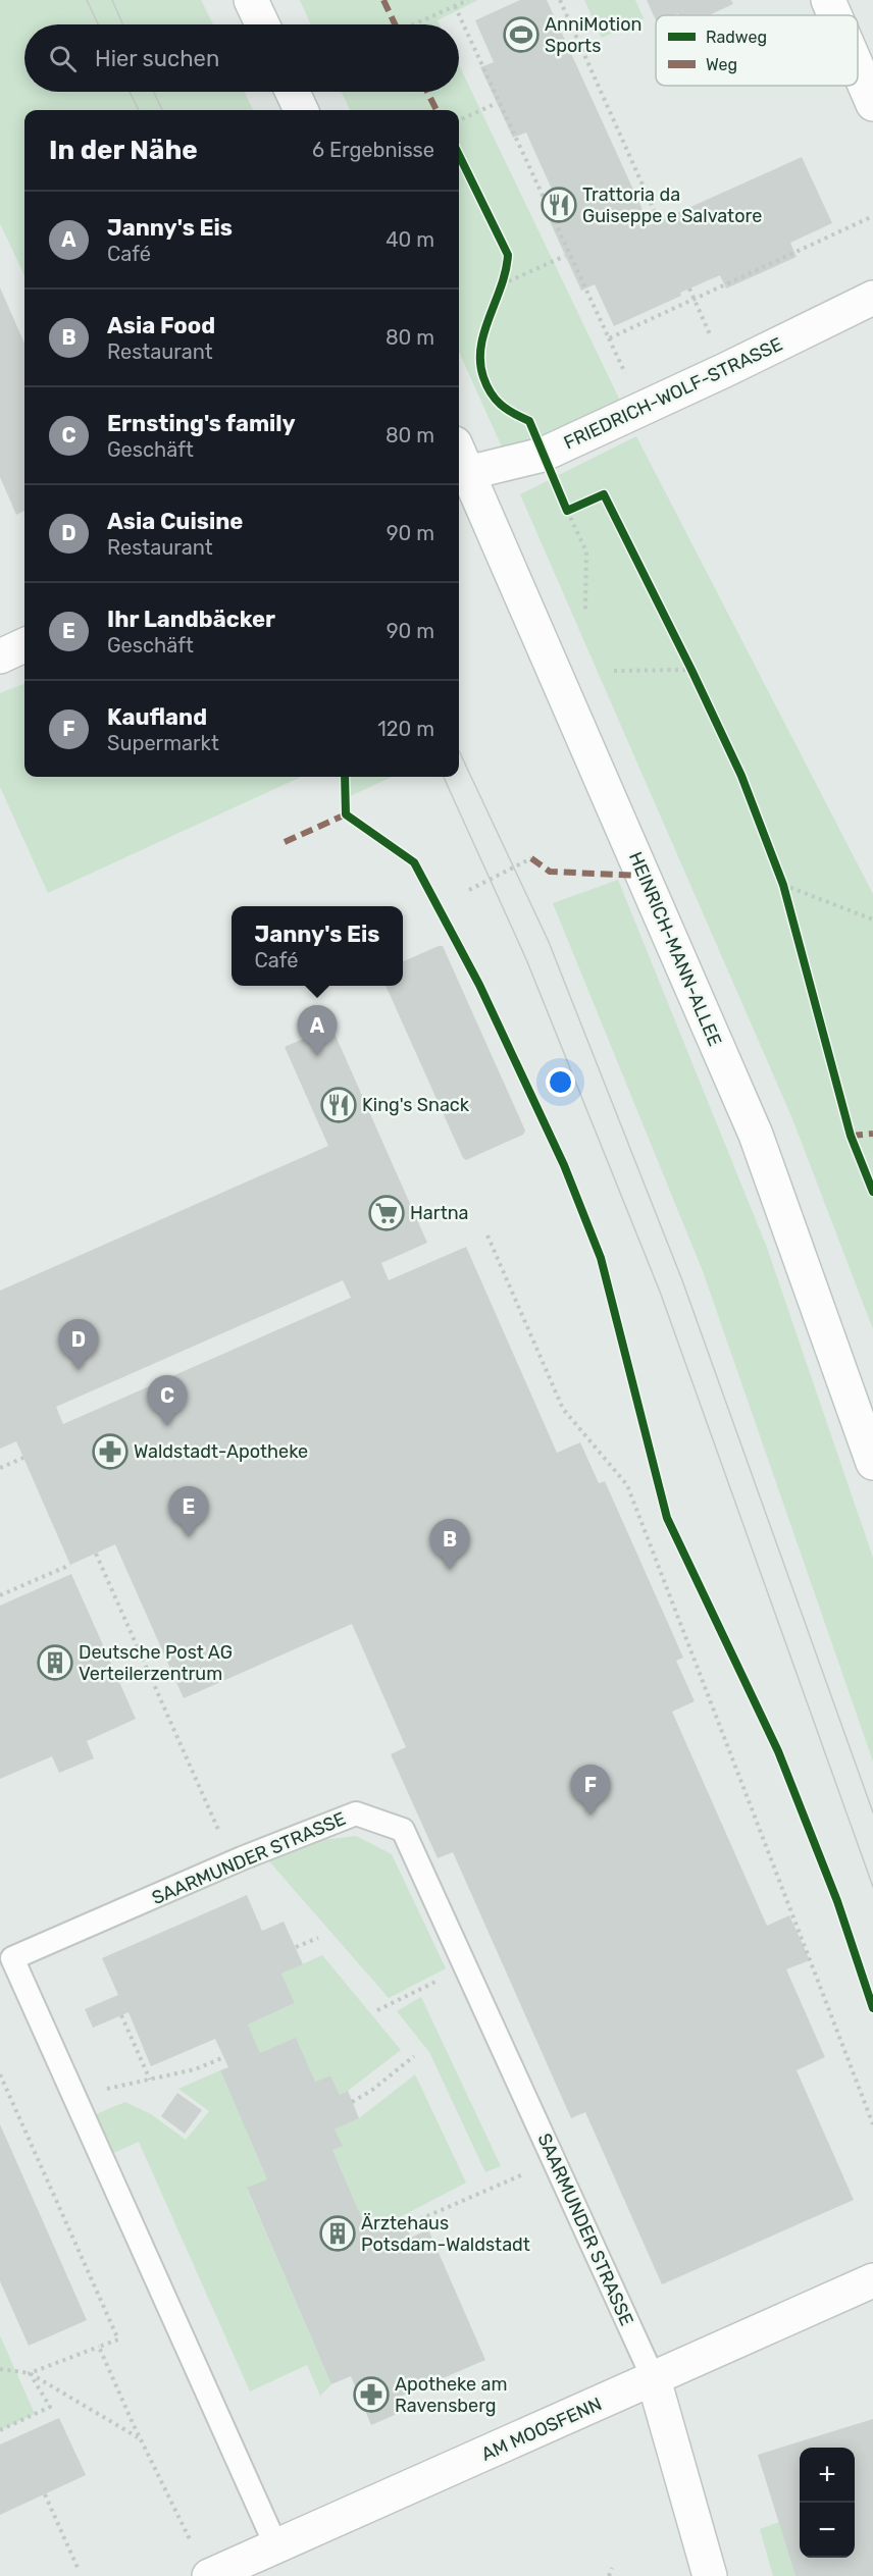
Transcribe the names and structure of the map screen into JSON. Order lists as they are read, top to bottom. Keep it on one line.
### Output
{"streets":{"street":["FRIEDRICH-WOLF-STRASSE","HEINRICH-MANN-ALLEE","SAARMUNDER STRASSE","AM MOOSFENN"]},"crossings":[["FRIEDRICH-WOLF-STRASSE","HEINRICH-MANN-ALLEE"],["SAARMUNDER STRASSE","AM MOOSFENN"]],"places":{"sports":["AnniMotion Sports"],"restaurant":["Trattoria da Guiseppe e Salvatore","King's Snack"],"supermarket":["Hartna"],"pharmacy":["Waldstadt-Apotheke","Apotheke am Ravensberg"],"building":["Deutsche Post AG Verteilerzentrum","Ärztehaus Potsdam-Waldstadt"]},"legend":["Radweg","Weg"],"page":{"search":"Hier suchen","heading":["In der Nähe","6 Ergebnisse"],"list":[{"mark":"A","name":"Janny's Eis","note":"Café","value":"40 m"},{"mark":"B","name":"Asia Food","note":"Restaurant","value":"80 m"},{"mark":"C","name":"Ernsting's family","note":"Geschäft","value":"80 m"},{"mark":"D","name":"Asia Cuisine","note":"Restaurant","value":"90 m"},{"mark":"E","name":"Ihr Landbäcker","note":"Geschäft","value":"90 m"},{"mark":"F","name":"Kaufland","note":"Supermarkt","value":"120 m"}],"popup":["Janny's Eis","Café"],"pins":["A","D","C","E","B","F"],"map_buttons":["+","−"]}}
